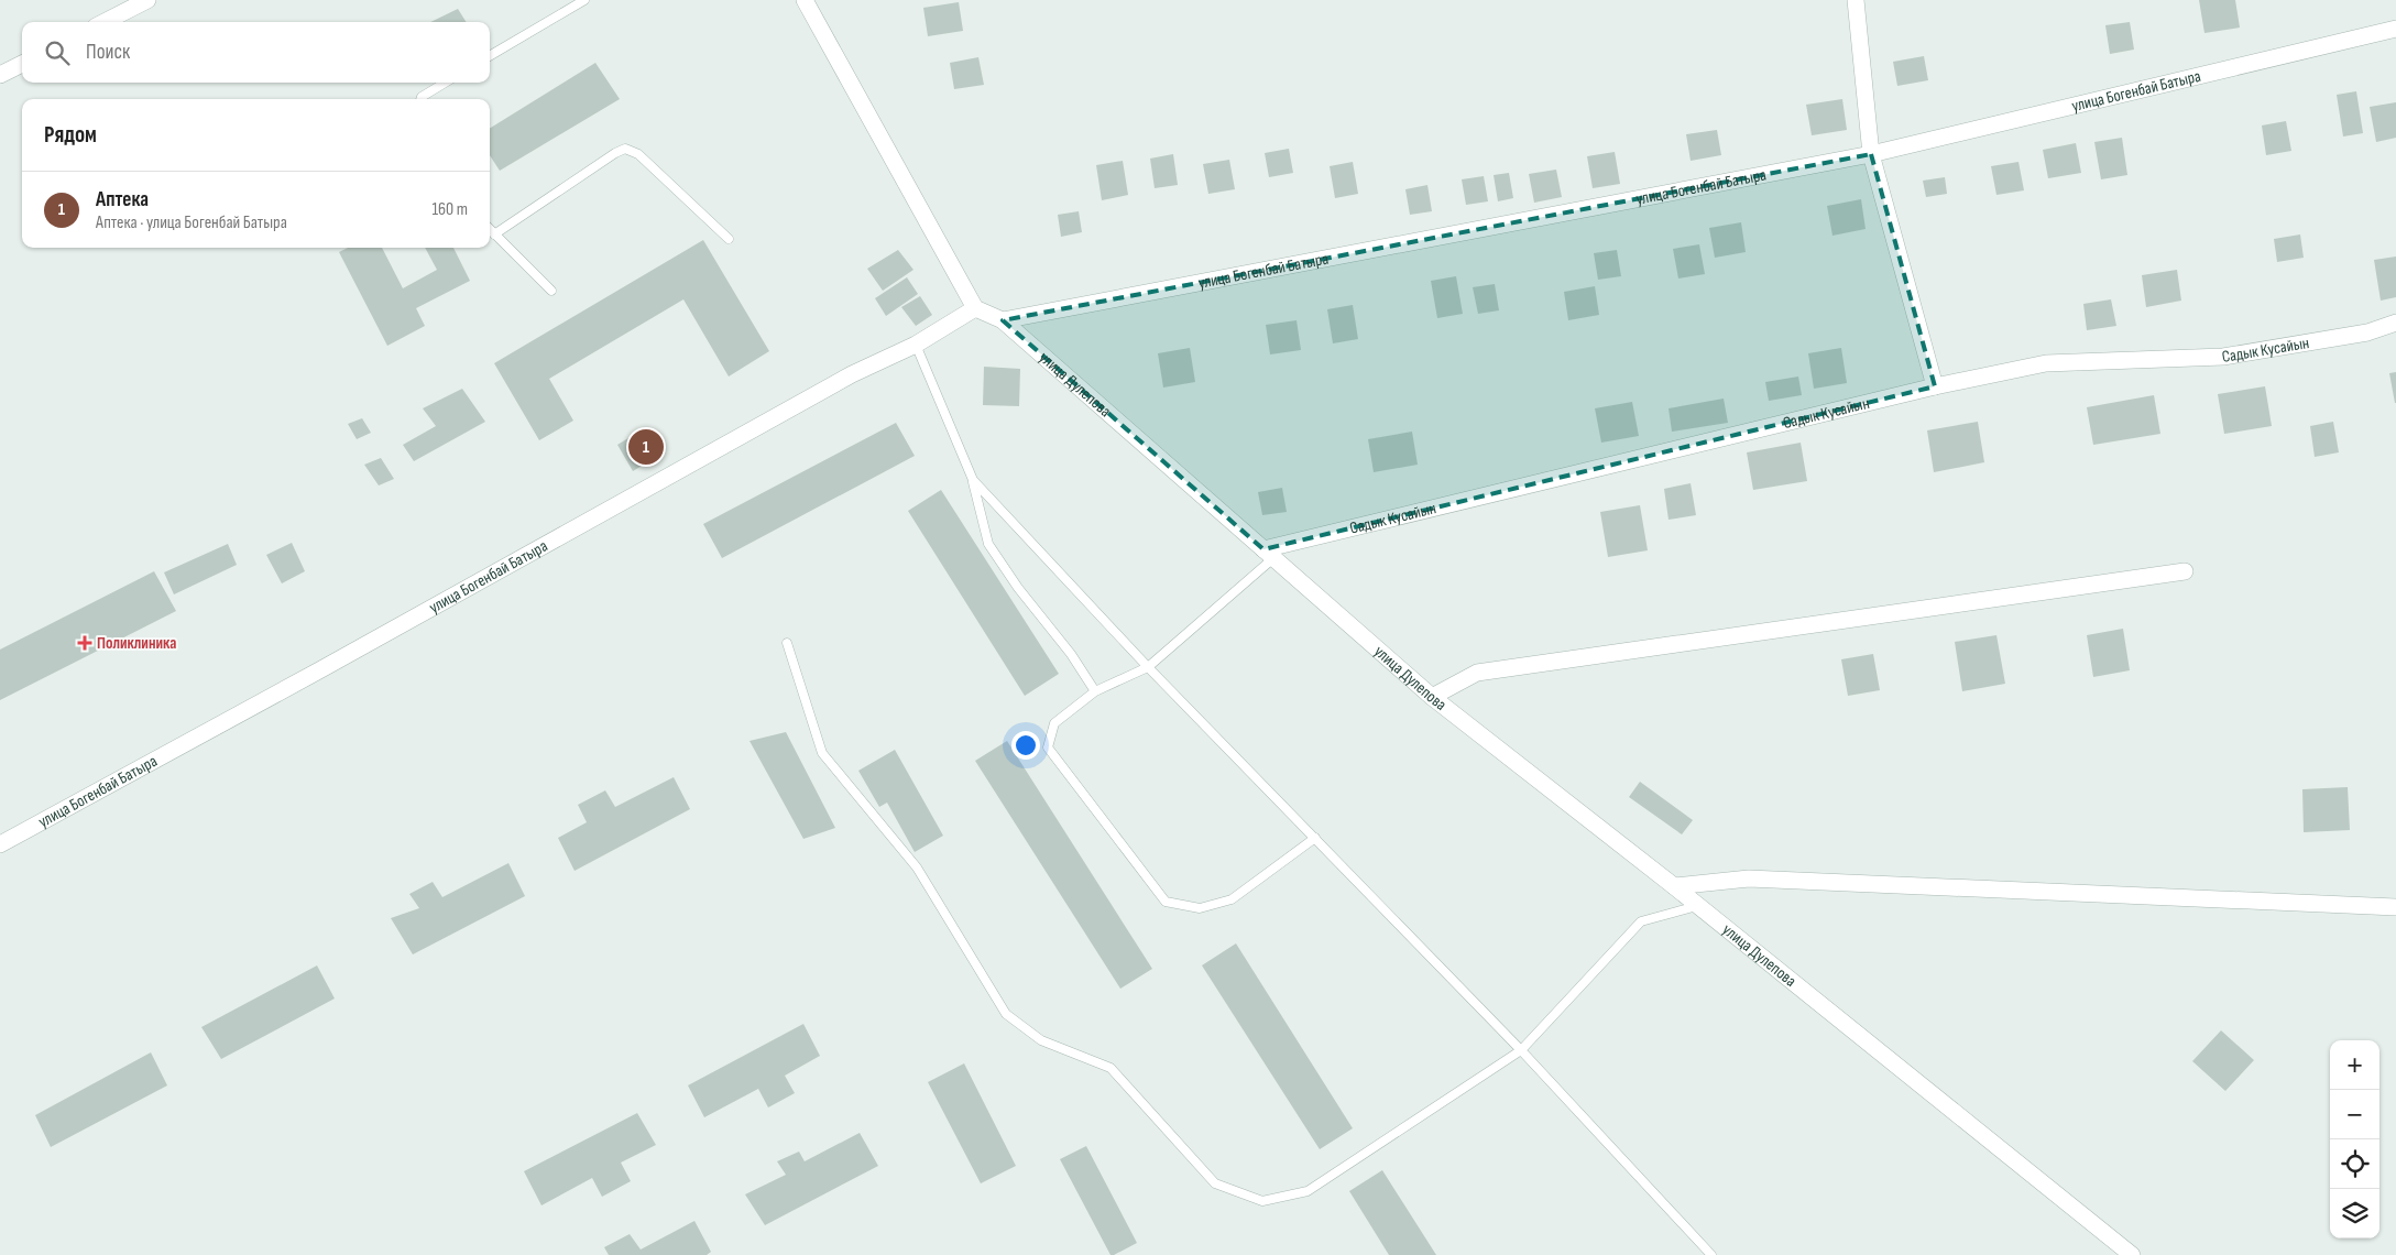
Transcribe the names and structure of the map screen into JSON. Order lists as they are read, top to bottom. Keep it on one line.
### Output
{"streets":{"street":["улица Богенбай Батыра","Садык Кусайын","улица Дулепова"]},"crossings":[["улица Богенбай Батыра","улица Дулепова"],["Садык Кусайын","улица Дулепова"]],"places":{"health":["Поликлиника"]},"page":{"search":"Поиск","heading":"Рядом","list":[{"mark":"1","name":"Аптека","note":"Аптека · улица Богенбай Батыра","value":"160 m"}],"pins":"1","map_buttons":["+","−"]}}
